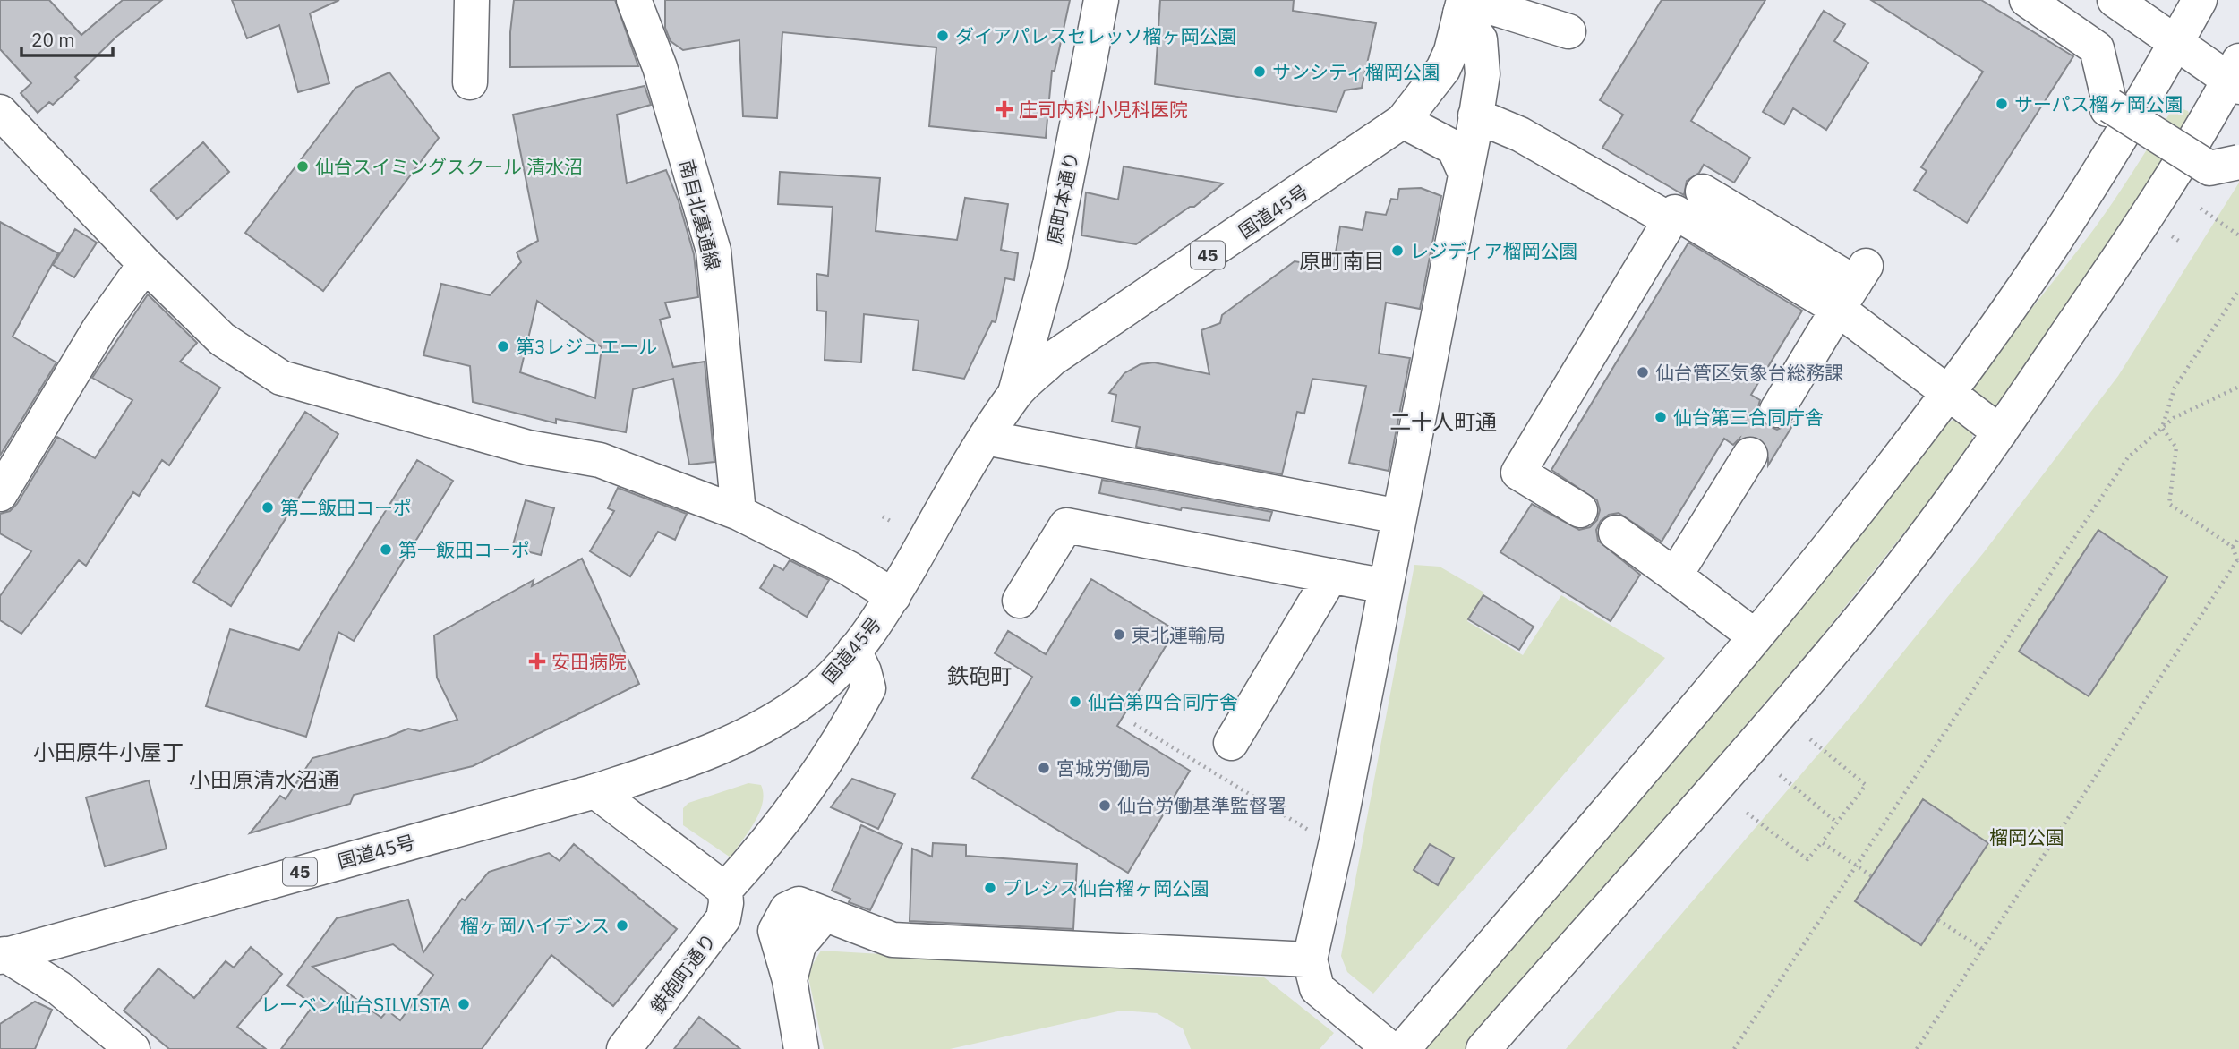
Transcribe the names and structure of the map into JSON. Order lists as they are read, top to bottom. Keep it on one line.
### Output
{"streets":{"main road":["原町本通り","国道45号","南目北裏通線","45","鉄砲町通り"]},"crossings":[["原町本通り","国道45号"]],"districts":["原町南目","二十人町通","鉄砲町","小田原牛小屋丁","小田原清水沼通"],"parks":["榴岡公園"],"places":{"other":["ダイアパレスセレッソ榴ヶ岡公園","サンシティ榴岡公園","サーパス榴ヶ岡公園","仙台スイミングスクール 清水沼","レジディア榴岡公園","第3レジュエール","仙台管区気象台総務課","仙台第三合同庁舎","第二飯田コーポ","第一飯田コーポ","東北運輸局","仙台第四合同庁舎","宮城労働局","仙台労働基準監督署","プレシス仙台榴ヶ岡公園","榴ヶ岡ハイデンス","レーベン仙台SILVISTA"],"health":["庄司内科小児科医院","安田病院"]},"scale_bar":"20 m"}
